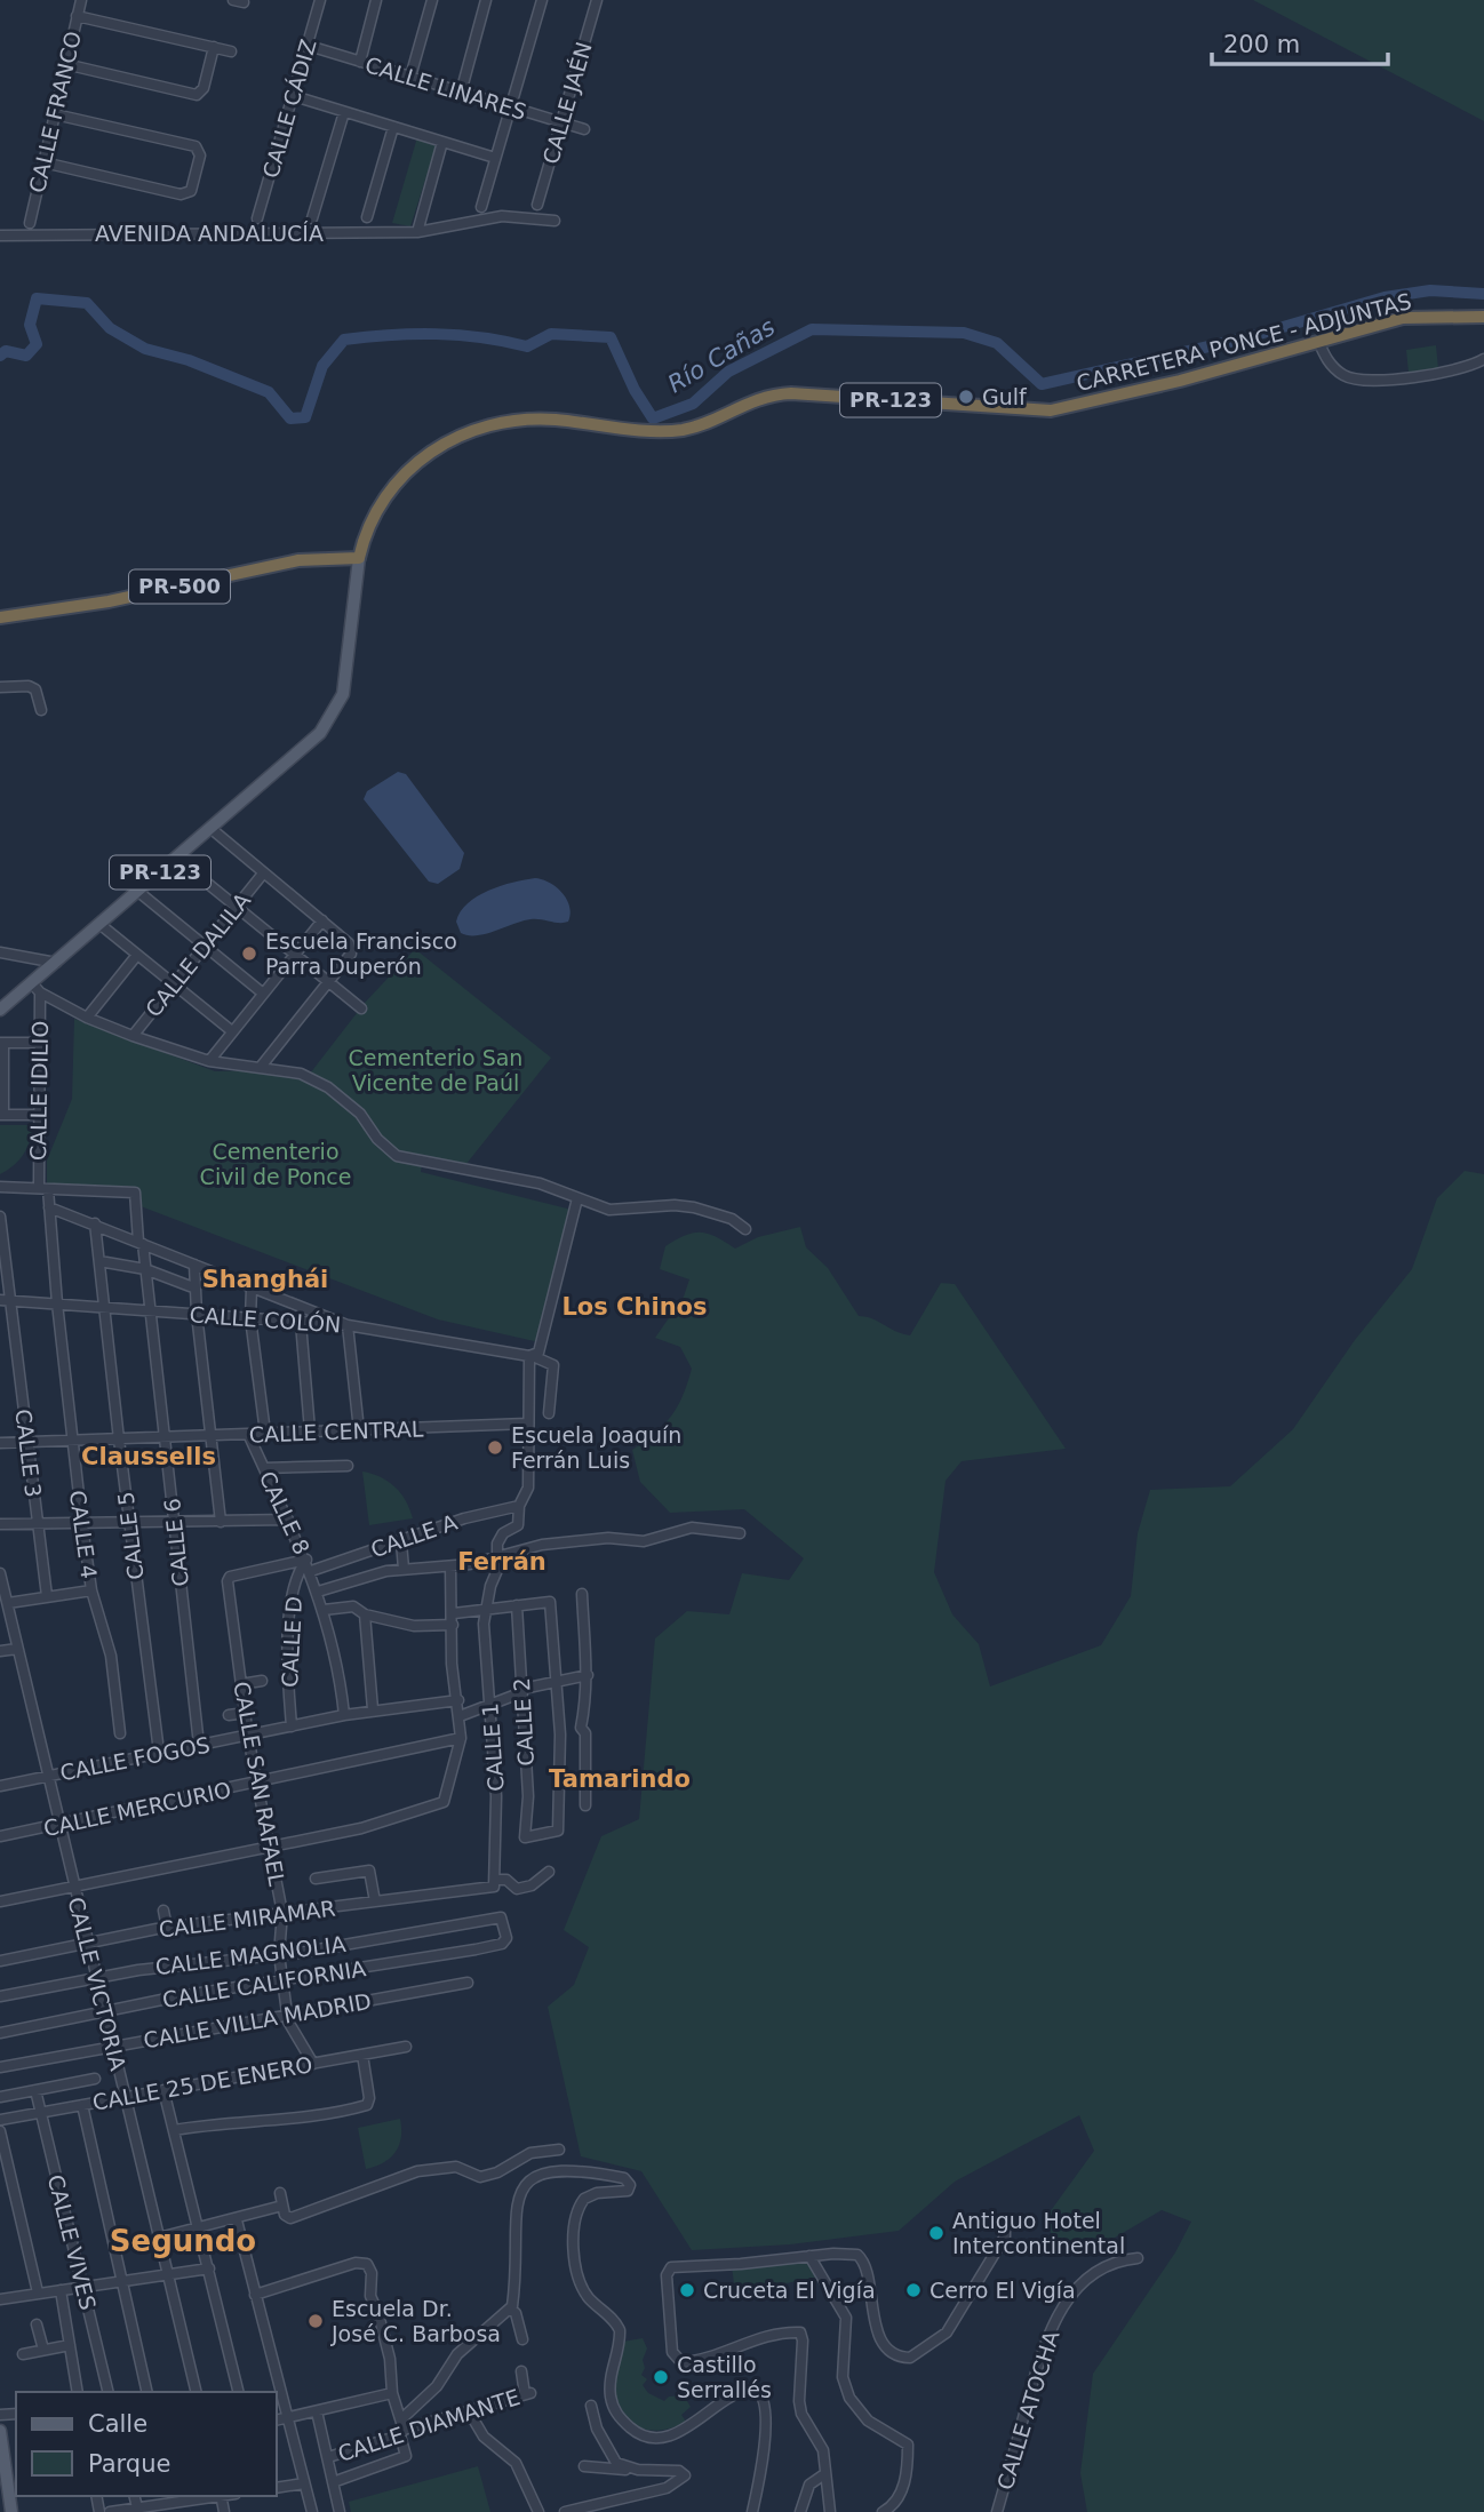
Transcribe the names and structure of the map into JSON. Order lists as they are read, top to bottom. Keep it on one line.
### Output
{"streets":{"highway":["CARRETERA PONCE - ADJUNTAS","PR-123","PR-500"],"street":["CALLE LINARES","CALLE JAÉN","CALLE CÁDIZ","CALLE FRANCO","AVENIDA ANDALUCÍA","CALLE DALILA","CALLE IDILIO","CALLE COLÓN","CALLE CENTRAL","CALLE 3","CALLE 8","CALLE 4","CALLE 5","CALLE A","CALLE 6","CALLE D","CALLE 2","CALLE 1","CALLE FOGOS","CALLE SAN RAFAEL","CALLE MERCURIO","CALLE MIRAMAR","CALLE MAGNOLIA","CALLE VICTORIA","CALLE CALIFORNIA","CALLE VILLA MADRID","CALLE 25 DE ENERO","CALLE VIVES","CALLE ATOCHA","CALLE DIAMANTE"]},"crossings":[["CALLE LINARES","CALLE JAÉN"],["CALLE LINARES","CALLE CÁDIZ"],["CARRETERA PONCE - ADJUNTAS","PR-123"],["CARRETERA PONCE - ADJUNTAS","PR-500"],["PR-123","CALLE IDILIO"],["CALLE IDILIO","CALLE 4"],["CALLE IDILIO","CALLE 6"],["CALLE COLÓN","CALLE 3"],["CALLE COLÓN","CALLE 4"],["CALLE COLÓN","CALLE 5"],["CALLE COLÓN","CALLE 6"],["CALLE CENTRAL","CALLE 3"],["CALLE CENTRAL","CALLE 8"],["CALLE CENTRAL","CALLE 4"],["CALLE CENTRAL","CALLE 5"],["CALLE CENTRAL","CALLE 6"],["CALLE 8","CALLE A"],["CALLE 8","CALLE D"],["CALLE 8","CALLE SAN RAFAEL"],["CALLE 4","CALLE 6"],["CALLE 5","CALLE FOGOS"],["CALLE A","CALLE 1"],["CALLE 6","CALLE FOGOS"],["CALLE D","CALLE FOGOS"],["CALLE D","CALLE SAN RAFAEL"],["CALLE 1","CALLE MIRAMAR"],["CALLE FOGOS","CALLE SAN RAFAEL"],["CALLE FOGOS","CALLE VICTORIA"],["CALLE SAN RAFAEL","CALLE MERCURIO"],["CALLE SAN RAFAEL","CALLE MIRAMAR"],["CALLE SAN RAFAEL","CALLE MAGNOLIA"],["CALLE SAN RAFAEL","CALLE CALIFORNIA"],["CALLE SAN RAFAEL","CALLE VILLA MADRID"],["CALLE SAN RAFAEL","CALLE 25 DE ENERO"],["CALLE MERCURIO","CALLE VICTORIA"],["CALLE MIRAMAR","CALLE VICTORIA"],["CALLE MAGNOLIA","CALLE VICTORIA"],["CALLE MAGNOLIA","CALLE CALIFORNIA"],["CALLE VICTORIA","CALLE CALIFORNIA"],["CALLE VICTORIA","CALLE VILLA MADRID"],["CALLE VICTORIA","CALLE 25 DE ENERO"],["CALLE 25 DE ENERO","CALLE VIVES"]],"districts":["Shanghái","Los Chinos","Claussells","Ferrán","Tamarindo","Segundo"],"water":["Río Cañas"],"parks":["Cementerio San Vicente de Paúl","Cementerio Civil de Ponce"],"places":["Gulf","Escuela Francisco Parra Duperón","Escuela Joaquín Ferrán Luis","Antiguo Hotel Intercontinental","Cruceta El Vigía","Cerro El Vigía","Escuela Dr. José C. Barbosa","Castillo Serrallés"],"legend":["Calle","Parque"],"scale_bar":"200 m"}
